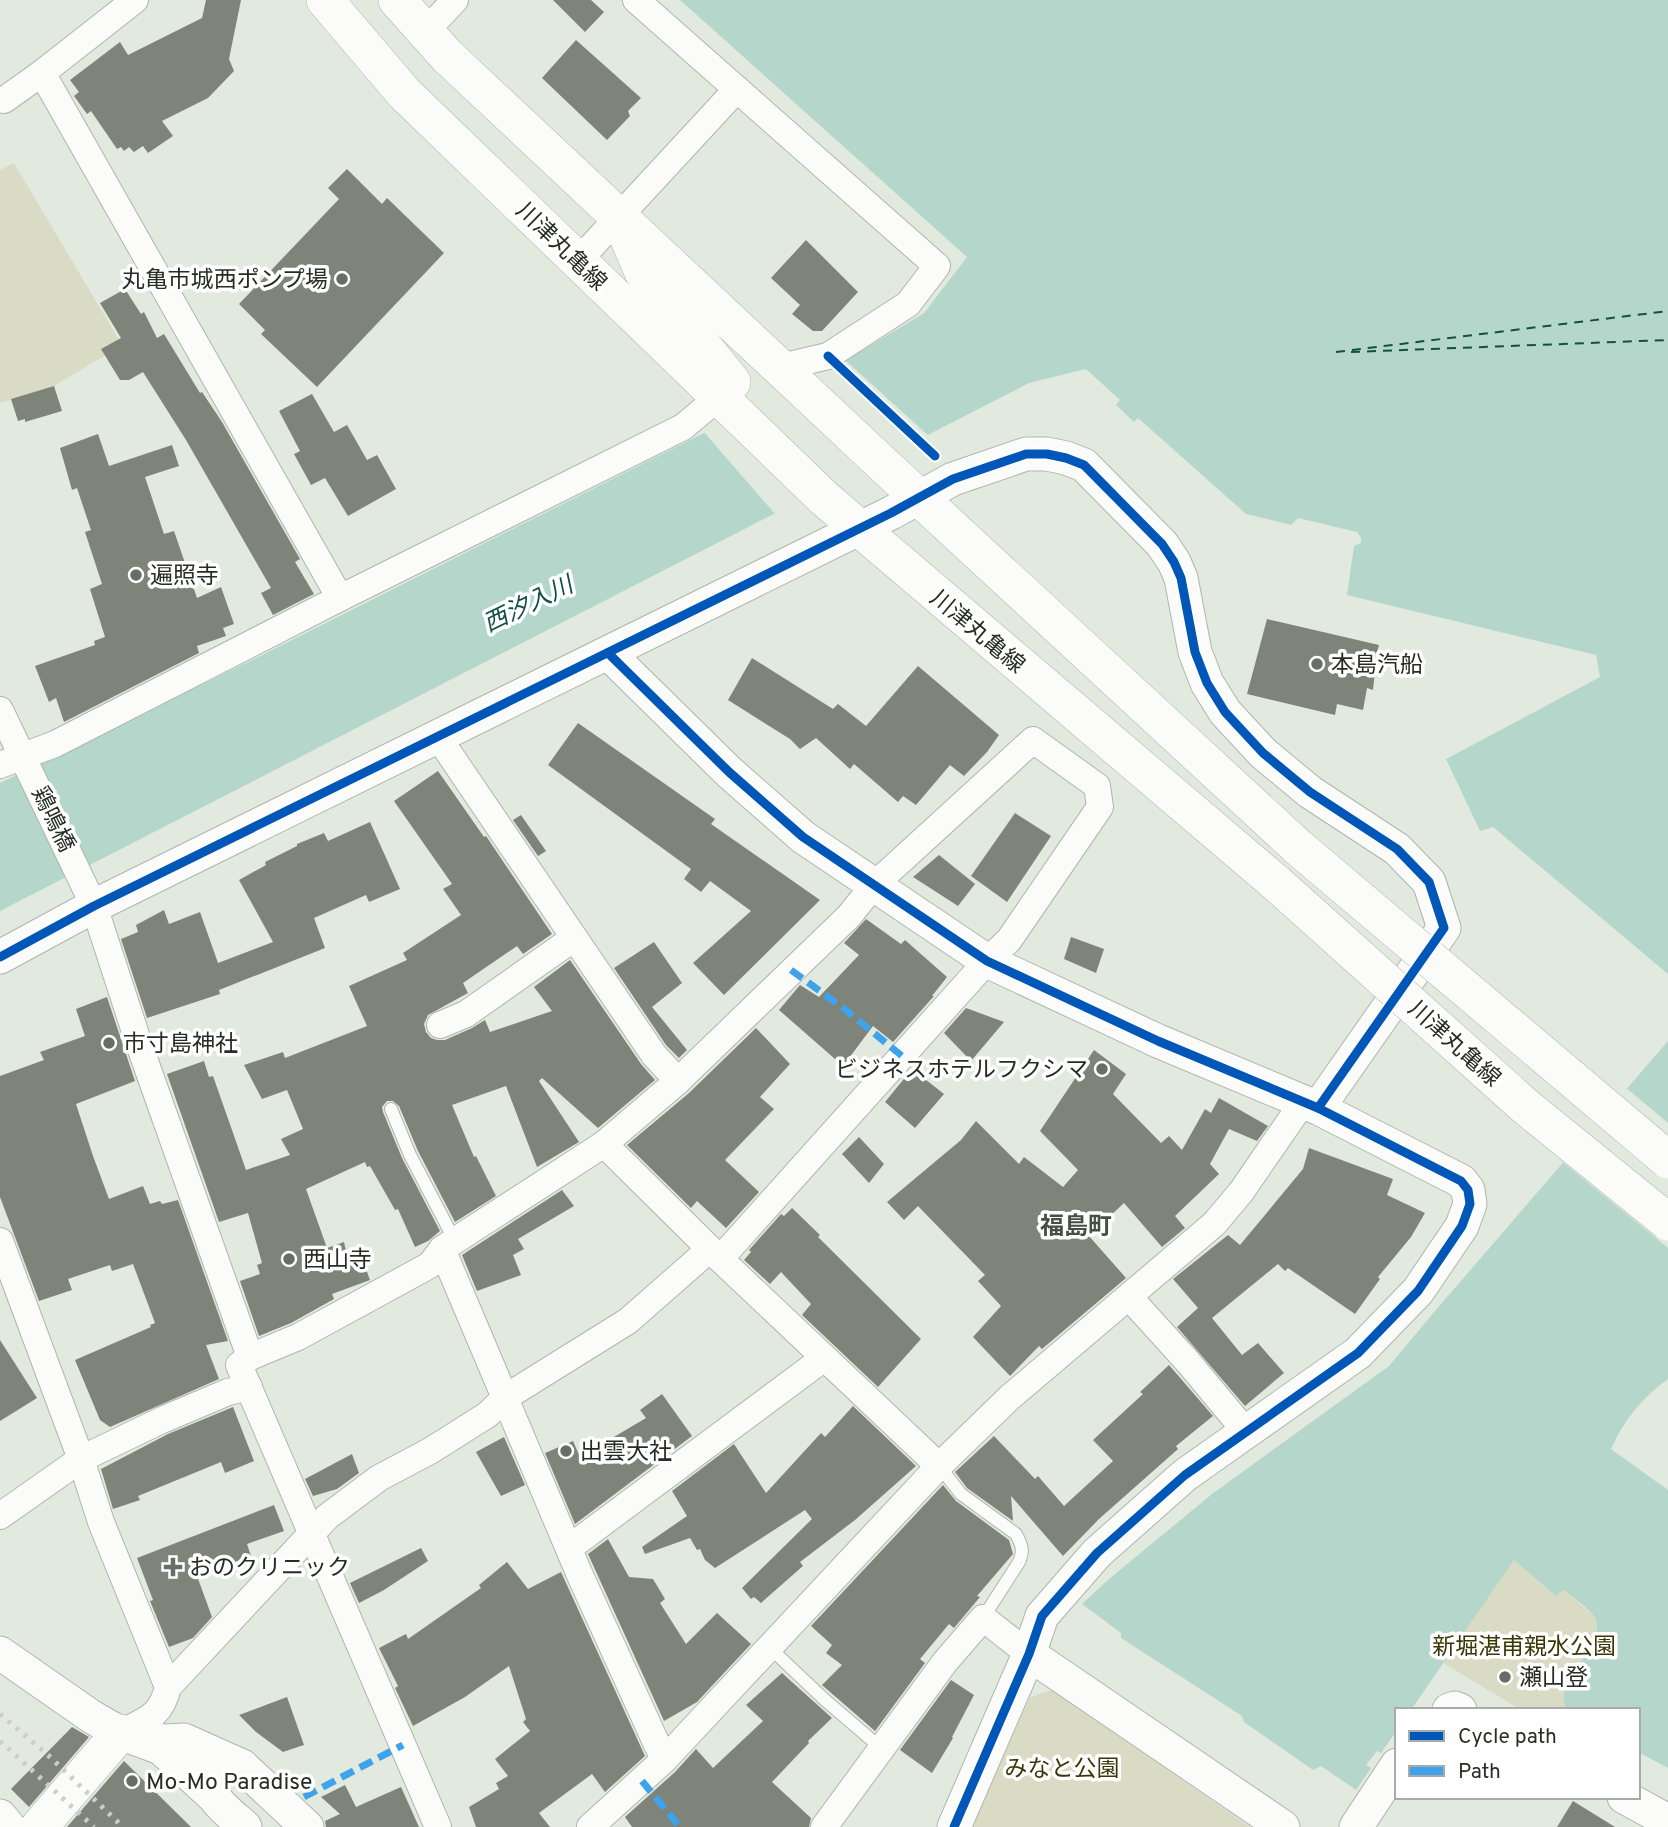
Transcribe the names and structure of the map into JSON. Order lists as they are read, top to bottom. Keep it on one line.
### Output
{"streets":{"main road":["川津丸亀線"],"street":["鶏鳴橋"]},"districts":["福島町"],"water":["西汐入川"],"parks":["新堀湛甫親水公園","みなと公園"],"places":{"other":["丸亀市城西ポンプ場","遍照寺","本島汽船","市寸島神社","ビジネスホテルフクシマ","西山寺","出雲大社","瀬山登","Mo-Mo Paradise"],"health":["おのクリニック"]},"legend":["Cycle path","Path"]}
